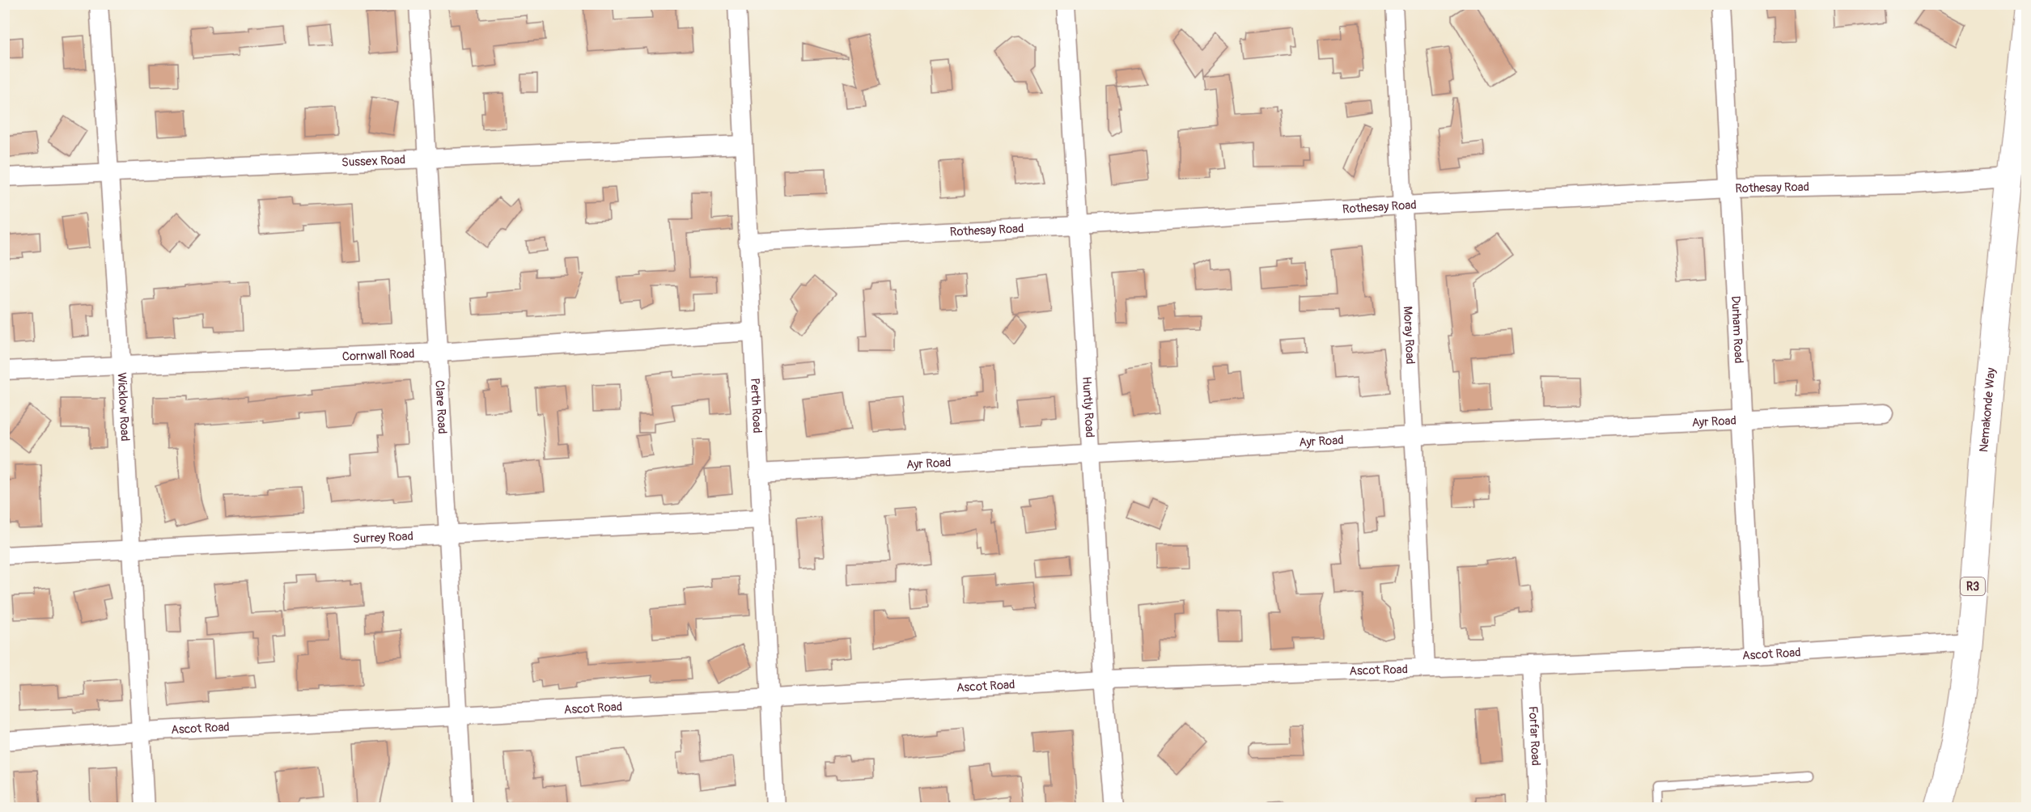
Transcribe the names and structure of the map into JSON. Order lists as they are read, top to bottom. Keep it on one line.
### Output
{"streets":{"highway":["Nemakonde Way","R3"],"street":["Sussex Road","Rothesay Road","Durham Road","Moray Road","Cornwall Road","Wicklow Road","Clare Road","Perth Road","Huntly Road","Ayr Road","Surrey Road","Ascot Road","Forfar Road"]},"crossings":[["Sussex Road","Wicklow Road"],["Sussex Road","Clare Road"],["Sussex Road","Perth Road"],["Rothesay Road","Durham Road"],["Rothesay Road","Moray Road"],["Rothesay Road","Perth Road"],["Rothesay Road","Huntly Road"],["Rothesay Road","Nemakonde Way"],["Durham Road","Ayr Road"],["Durham Road","Ascot Road"],["Moray Road","Ayr Road"],["Moray Road","Ascot Road"],["Cornwall Road","Wicklow Road"],["Cornwall Road","Clare Road"],["Cornwall Road","Perth Road"],["Wicklow Road","Surrey Road"],["Wicklow Road","Ascot Road"],["Clare Road","Surrey Road"],["Clare Road","Ascot Road"],["Perth Road","Ayr Road"],["Perth Road","Surrey Road"],["Perth Road","Ascot Road"],["Huntly Road","Ayr Road"],["Huntly Road","Ascot Road"],["Nemakonde Way","Ascot Road"],["Ascot Road","Forfar Road"]]}
